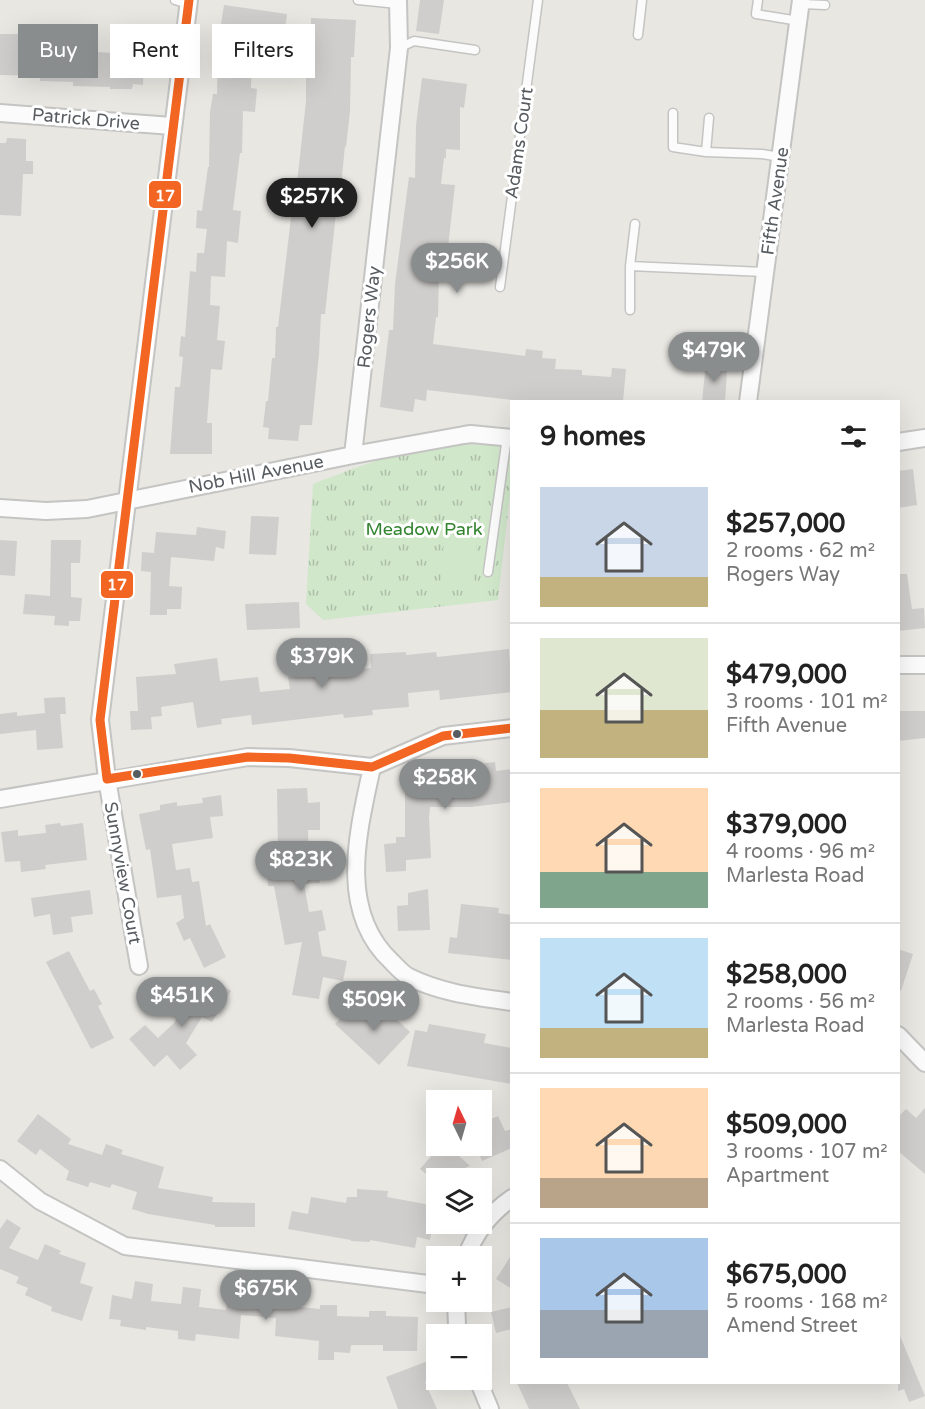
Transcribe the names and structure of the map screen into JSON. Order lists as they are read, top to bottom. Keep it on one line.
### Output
{"streets":{"street":["Patrick Drive","Fifth Avenue","Rogers Way","Nob Hill Avenue","Sunnyview Court"],"lane":["Adams Court"]},"crossings":[["Patrick Drive","Sunnyview Court"],["Rogers Way","Nob Hill Avenue"],["Nob Hill Avenue","Sunnyview Court"]],"parks":["Meadow Park"],"lines":["transit line 17"],"north":"top","page":{"chip":["Buy","Rent","Filters"],"price":["$257K","$256K","$479K","$379K","$258K","$823K","$451K","$509K","$675K"],"heading":"9 homes","list":[{"name":"$257,000","note":"2 rooms · 62 m² · Rogers Way"},{"name":"$479,000","note":"3 rooms · 101 m² · Fifth Avenue"},{"name":"$379,000","note":"4 rooms · 96 m² · Marlesta Road"},{"name":"$258,000","note":"2 rooms · 56 m² · Marlesta Road"},{"name":"$509,000","note":"3 rooms · 107 m² · Apartment"},{"name":"$675,000","note":"5 rooms · 168 m² · Amend Street"}],"map_buttons":["+","−"]}}
